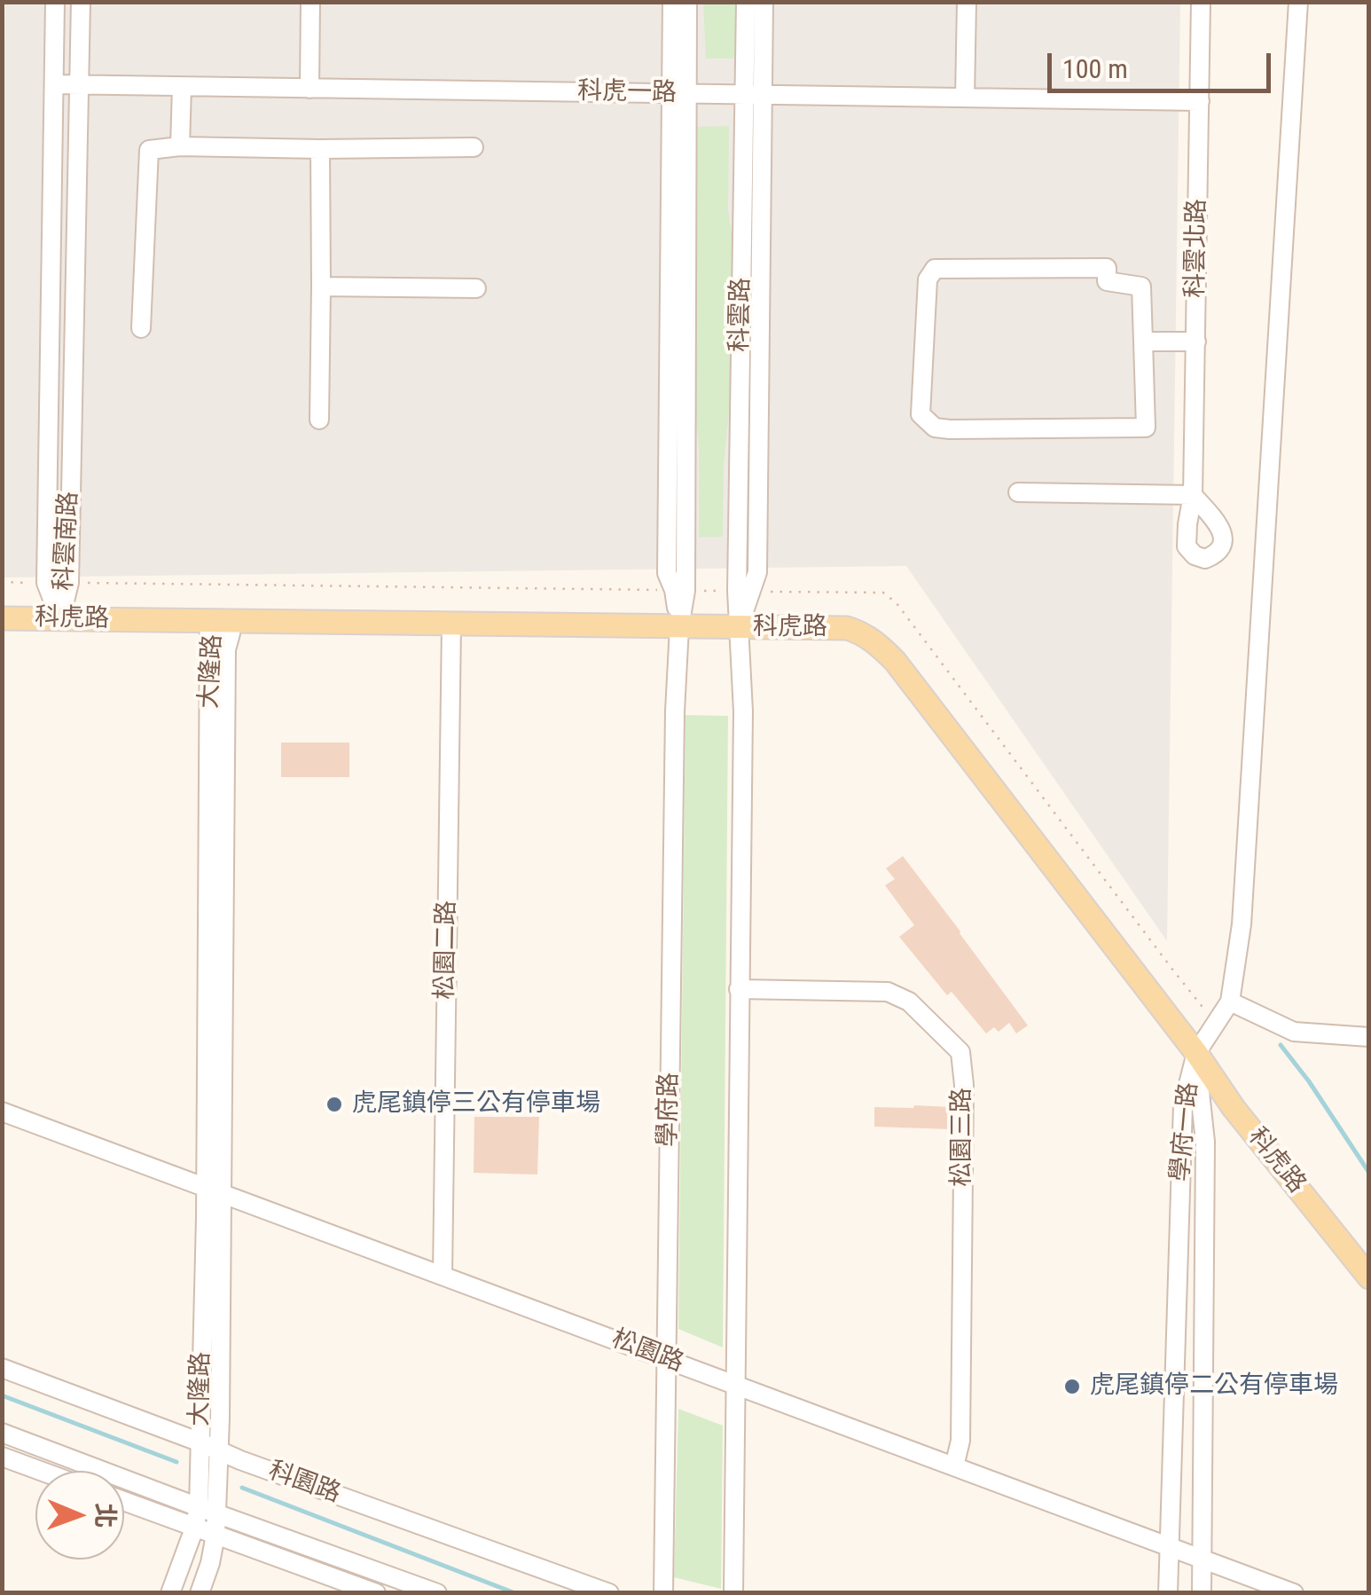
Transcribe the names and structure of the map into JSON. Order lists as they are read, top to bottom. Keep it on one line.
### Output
{"streets":{"main road":["科虎路"],"street":["科虎一路","科雲北路","科雲路","科雲南路","大隆路","松園二路","學府路","學府一路","松園三路","松園路","科園路"]},"crossings":[["科虎一路","科雲北路"],["科虎一路","科雲路"],["科虎一路","科雲南路"],["科雲路","科虎路"],["科雲南路","科虎路"],["科虎路","大隆路"],["科虎路","松園二路"],["科虎路","學府路"],["科虎路","學府一路"],["大隆路","松園路"],["大隆路","科園路"],["松園二路","松園路"],["學府路","松園路"],["學府一路","松園路"],["松園三路","松園路"]],"places":["虎尾鎮停三公有停車場","虎尾鎮停二公有停車場"],"scale_bar":"100 m","north":"right"}
